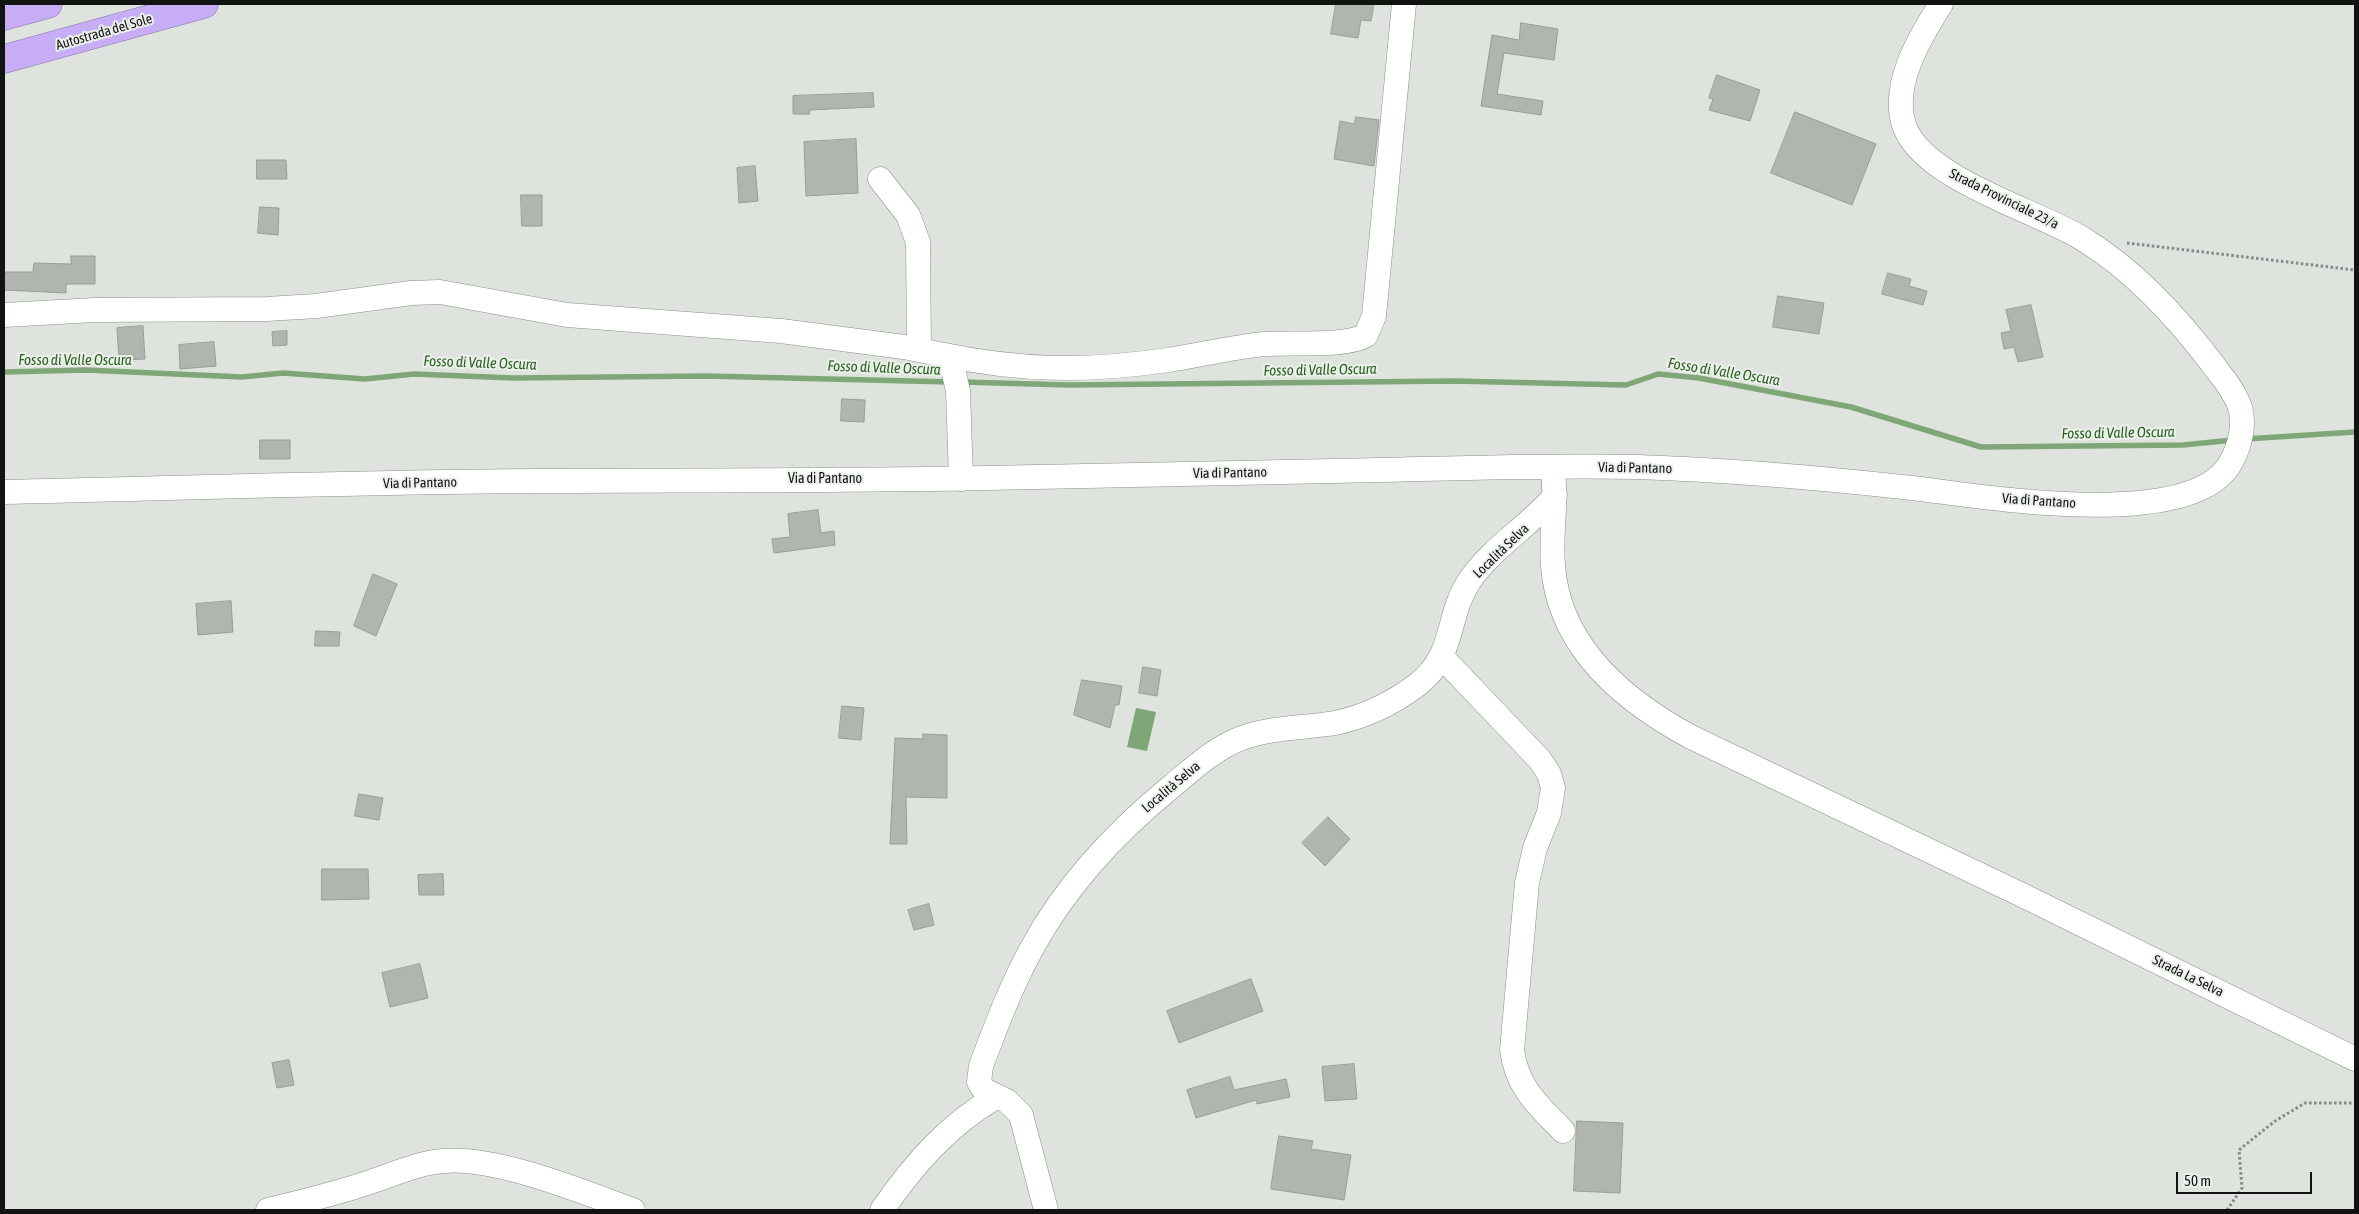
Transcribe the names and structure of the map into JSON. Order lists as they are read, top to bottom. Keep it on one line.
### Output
{"streets":{"highway":["Autostrada del Sole"],"street":["Strada Provinciale 23/a","Via di Pantano","Località Selva","Strada La Selva"]},"crossings":[["Strada Provinciale 23/a","Via di Pantano"],["Via di Pantano","Strada La Selva"],["Località Selva","Strada La Selva"]],"water":["Fosso di Valle Oscura"],"scale_bar":"50 m"}
